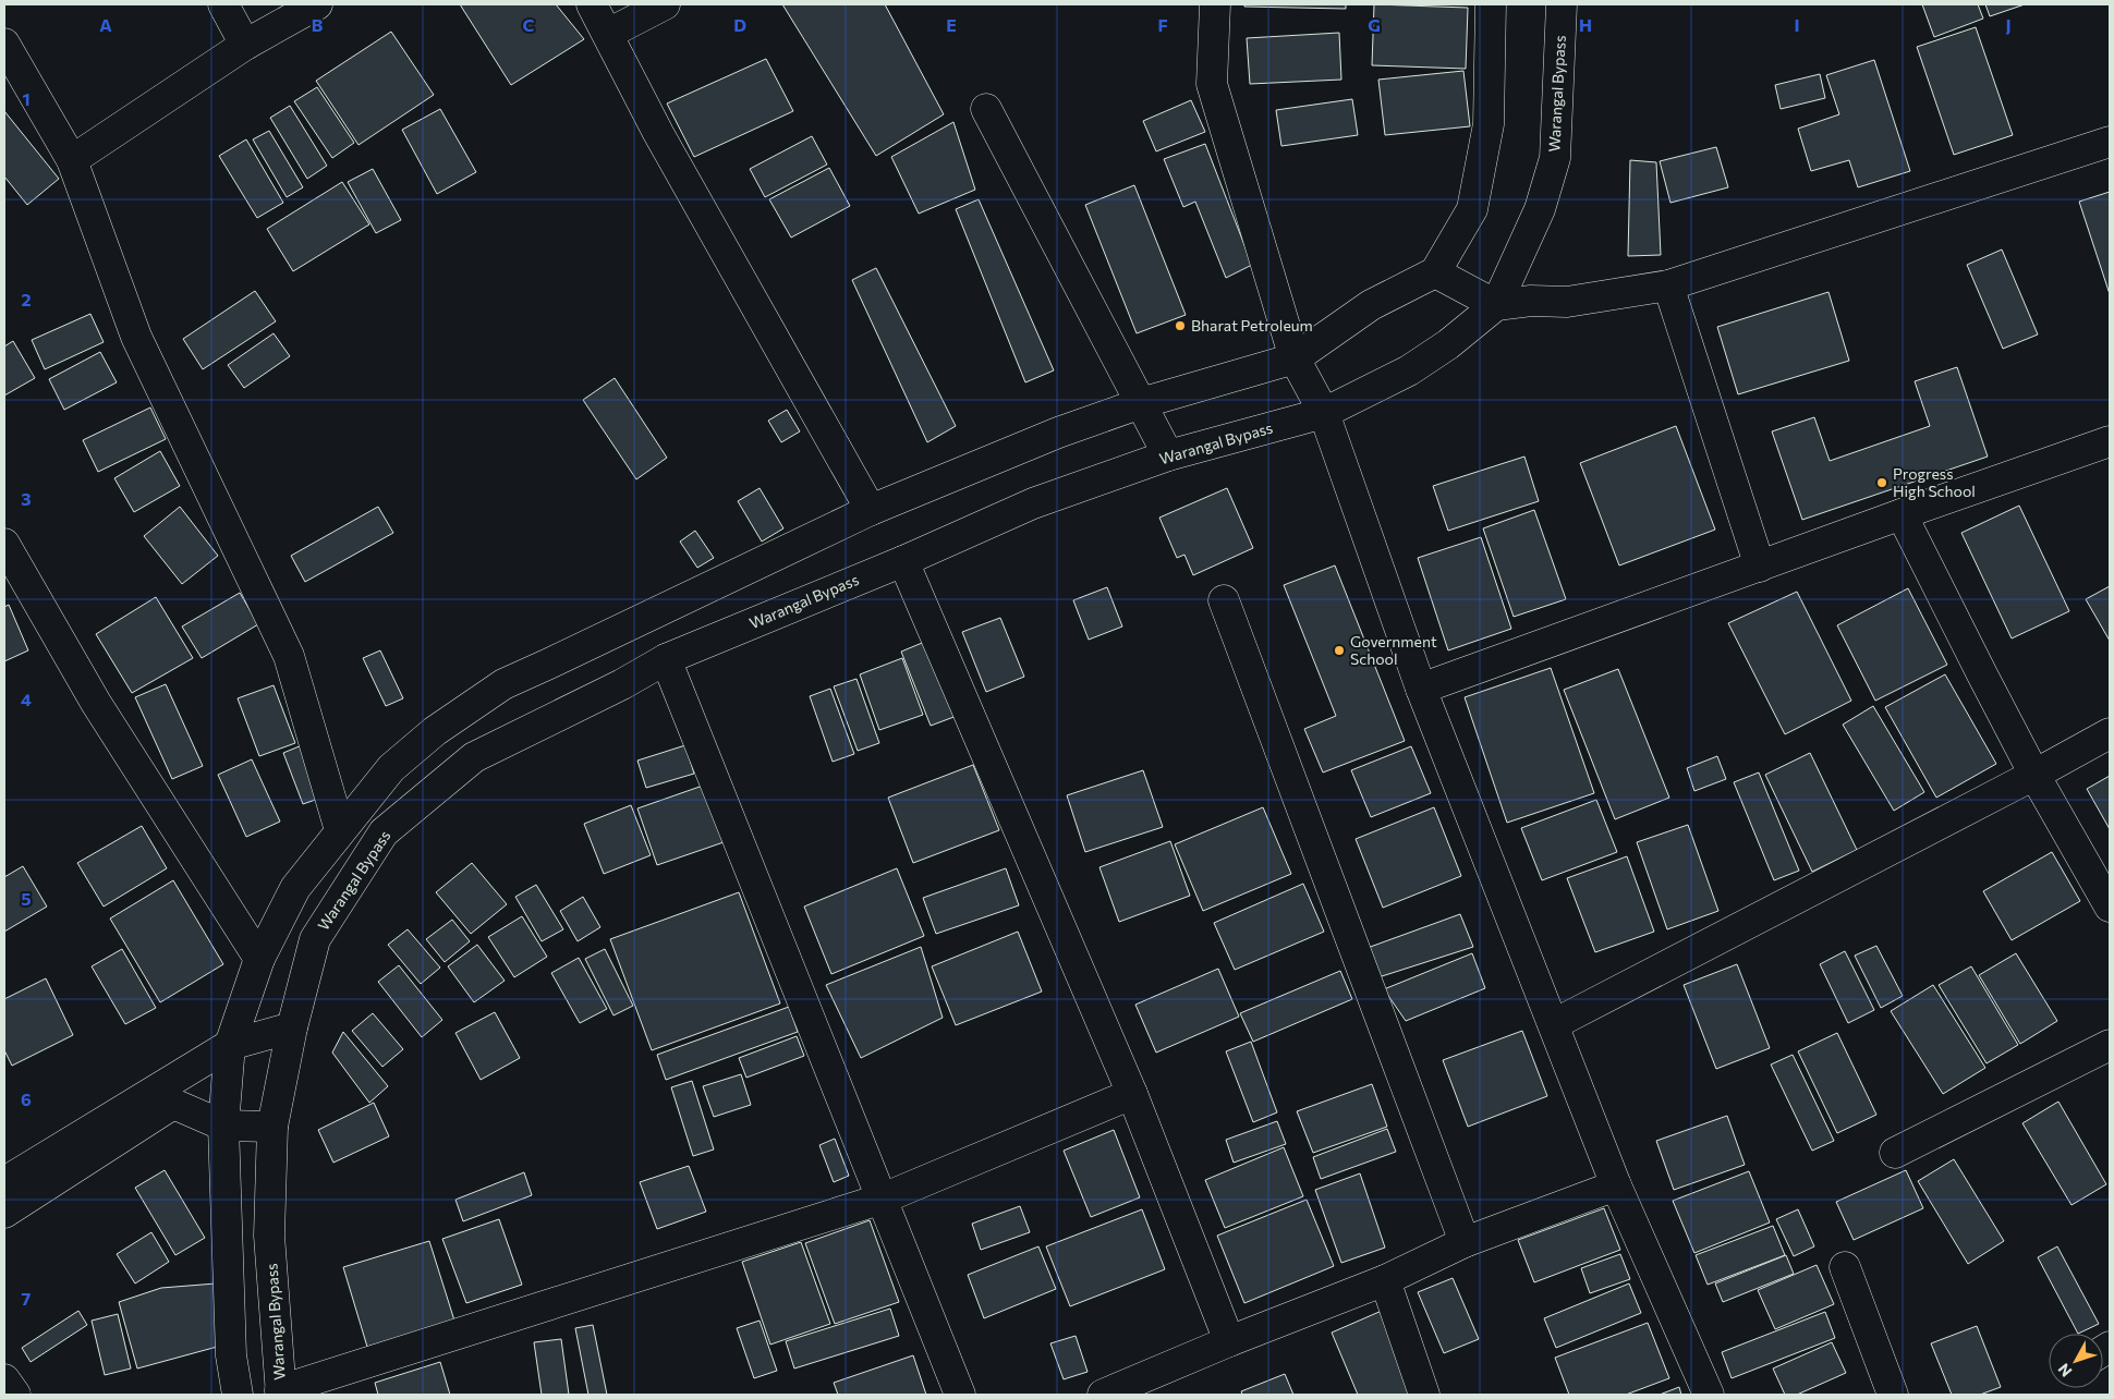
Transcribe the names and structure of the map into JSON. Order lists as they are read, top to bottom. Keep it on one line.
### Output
{"streets":{"street":["Warangal Bypass"]},"places":["Bharat Petroleum","Progress High School","Government School"],"north":"bottom left","grid":{"columns":["A","B","C","D","E","F","G","H","I","J"],"rows":["1","2","3","4","5","6","7"]}}
